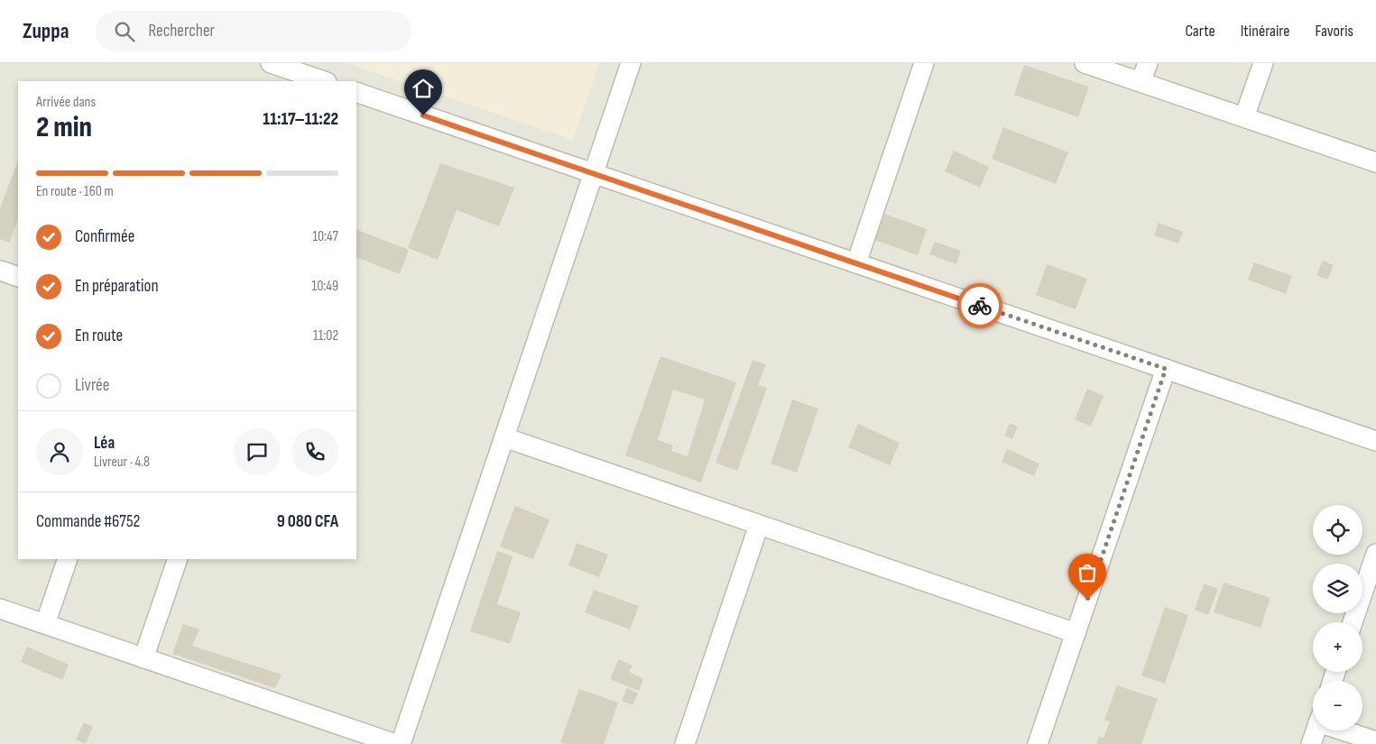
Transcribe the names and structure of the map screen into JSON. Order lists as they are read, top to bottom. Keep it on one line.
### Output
{"page":{"header":"Zuppa","search":"Rechercher","nav":["Carte","Itinéraire","Favoris"],"heading":["2 min","Arrivée dans","11:17–11:22"],"panel":["Léa","Livreur · 4.8","Commande #6752","9 080 CFA"],"bar":"En route · 160 m","list":[["Confirmée","10:47"],["En préparation","10:49"],["En route","11:02"],"Livrée"],"map_buttons":["+","−"]}}
